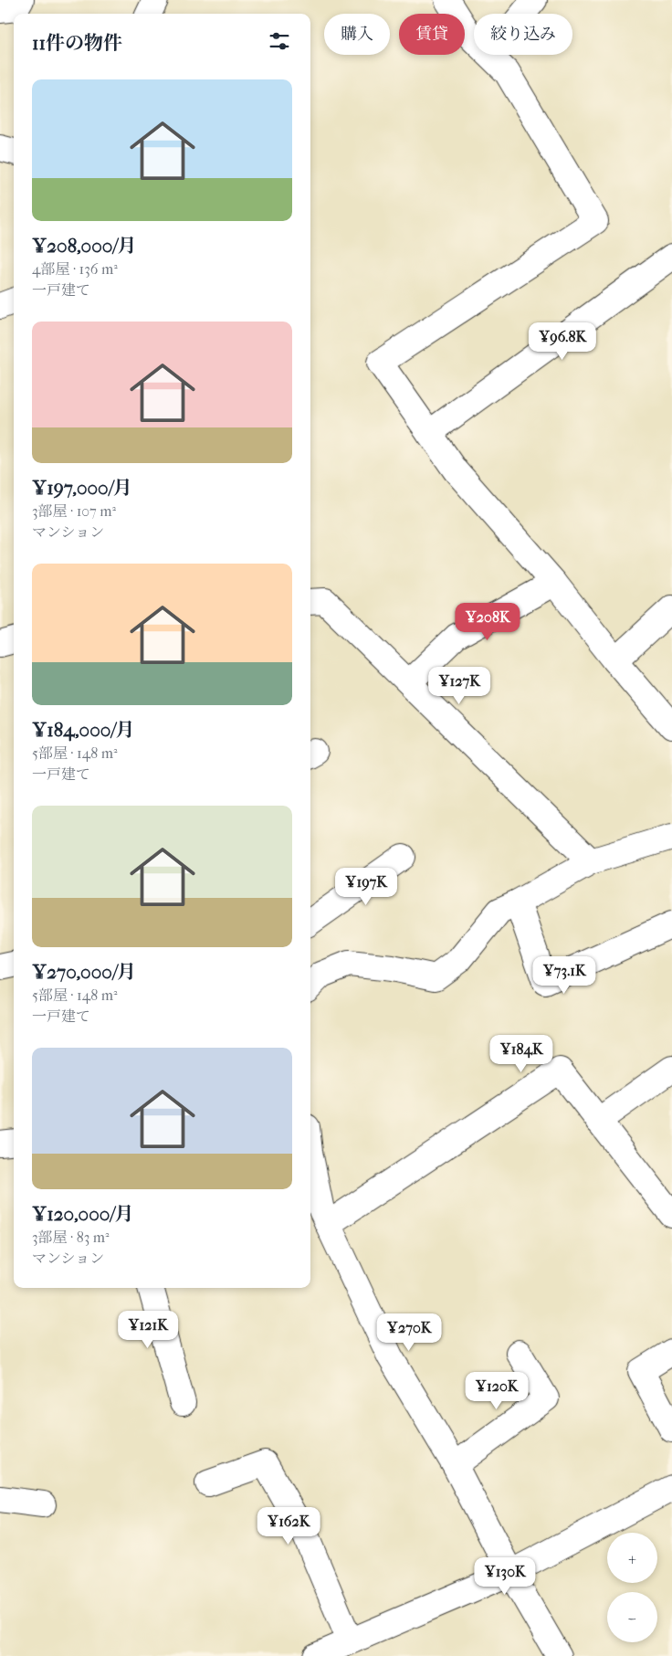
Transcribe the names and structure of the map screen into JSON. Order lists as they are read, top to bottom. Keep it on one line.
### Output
{"page":{"chip":["購入","賃貸","絞り込み"],"heading":"11件の物件","list":[{"name":"¥208,000/月","note":"4部屋 · 136 m² · 一戸建て"},{"name":"¥197,000/月","note":"3部屋 · 107 m² · マンション"},{"name":"¥184,000/月","note":"5部屋 · 148 m² · 一戸建て"},{"name":"¥270,000/月","note":"5部屋 · 148 m² · 一戸建て"},{"name":"¥120,000/月","note":"3部屋 · 83 m² · マンション"}],"price":["¥96.8K","¥208K","¥127K","¥197K","¥73.1K","¥184K","¥121K","¥270K","¥120K","¥162K","¥130K"],"map_buttons":["+","−"]}}
